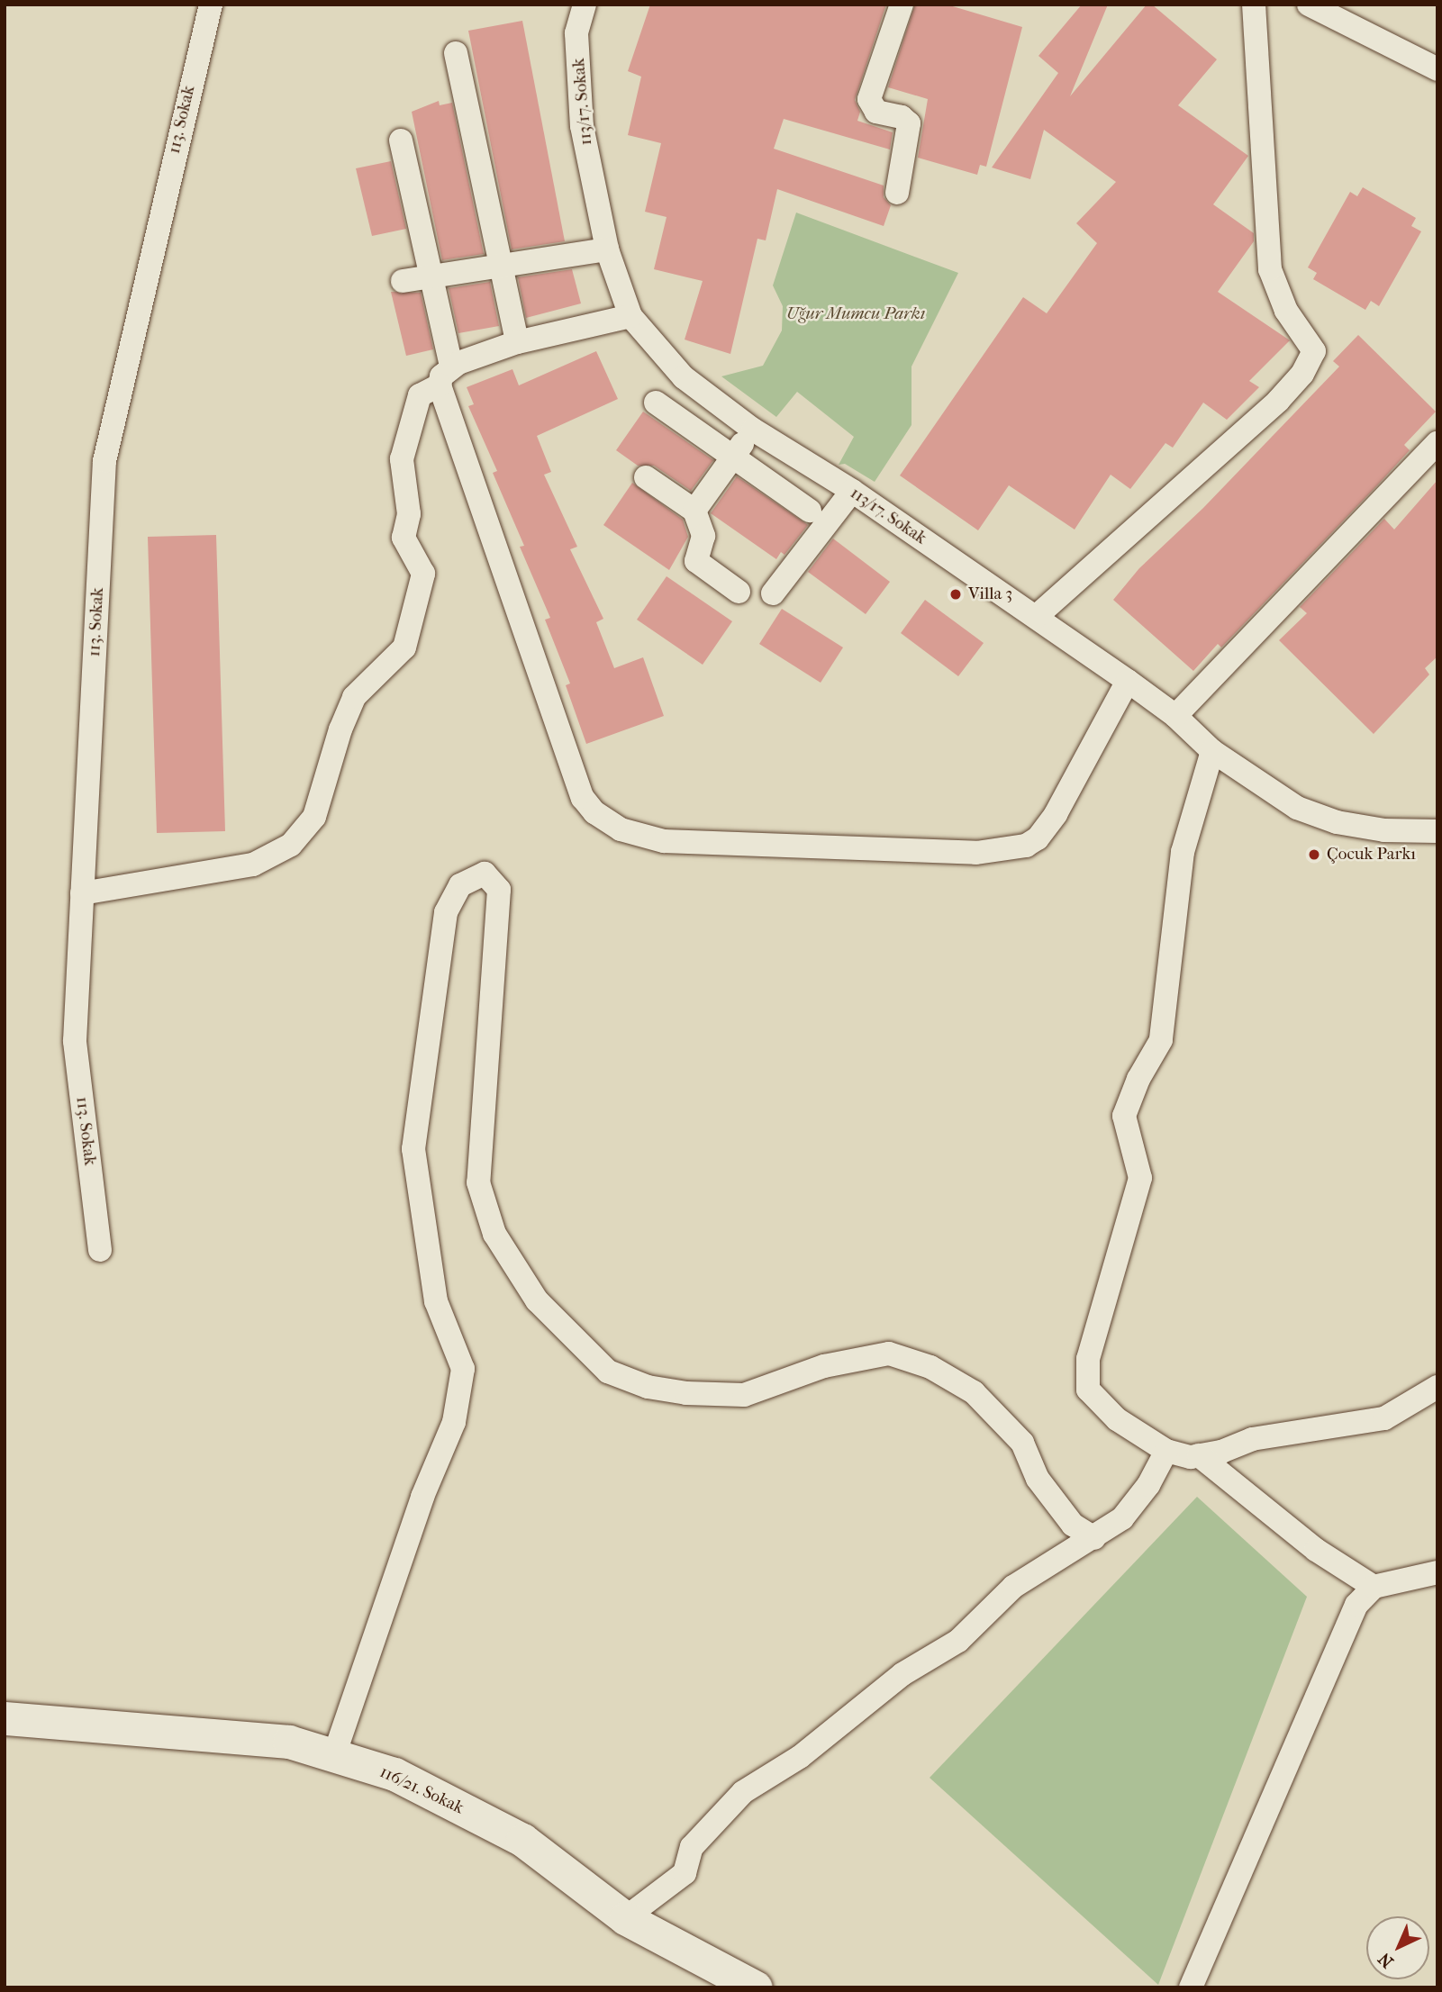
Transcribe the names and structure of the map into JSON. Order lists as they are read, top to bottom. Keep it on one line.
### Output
{"streets":{"street":["113/17. Sokak","113. Sokak","116/21. Sokak"]},"parks":["Uğur Mumcu Parkı"],"places":["Villa 3","Çocuk Parkı"],"north":"bottom left"}
